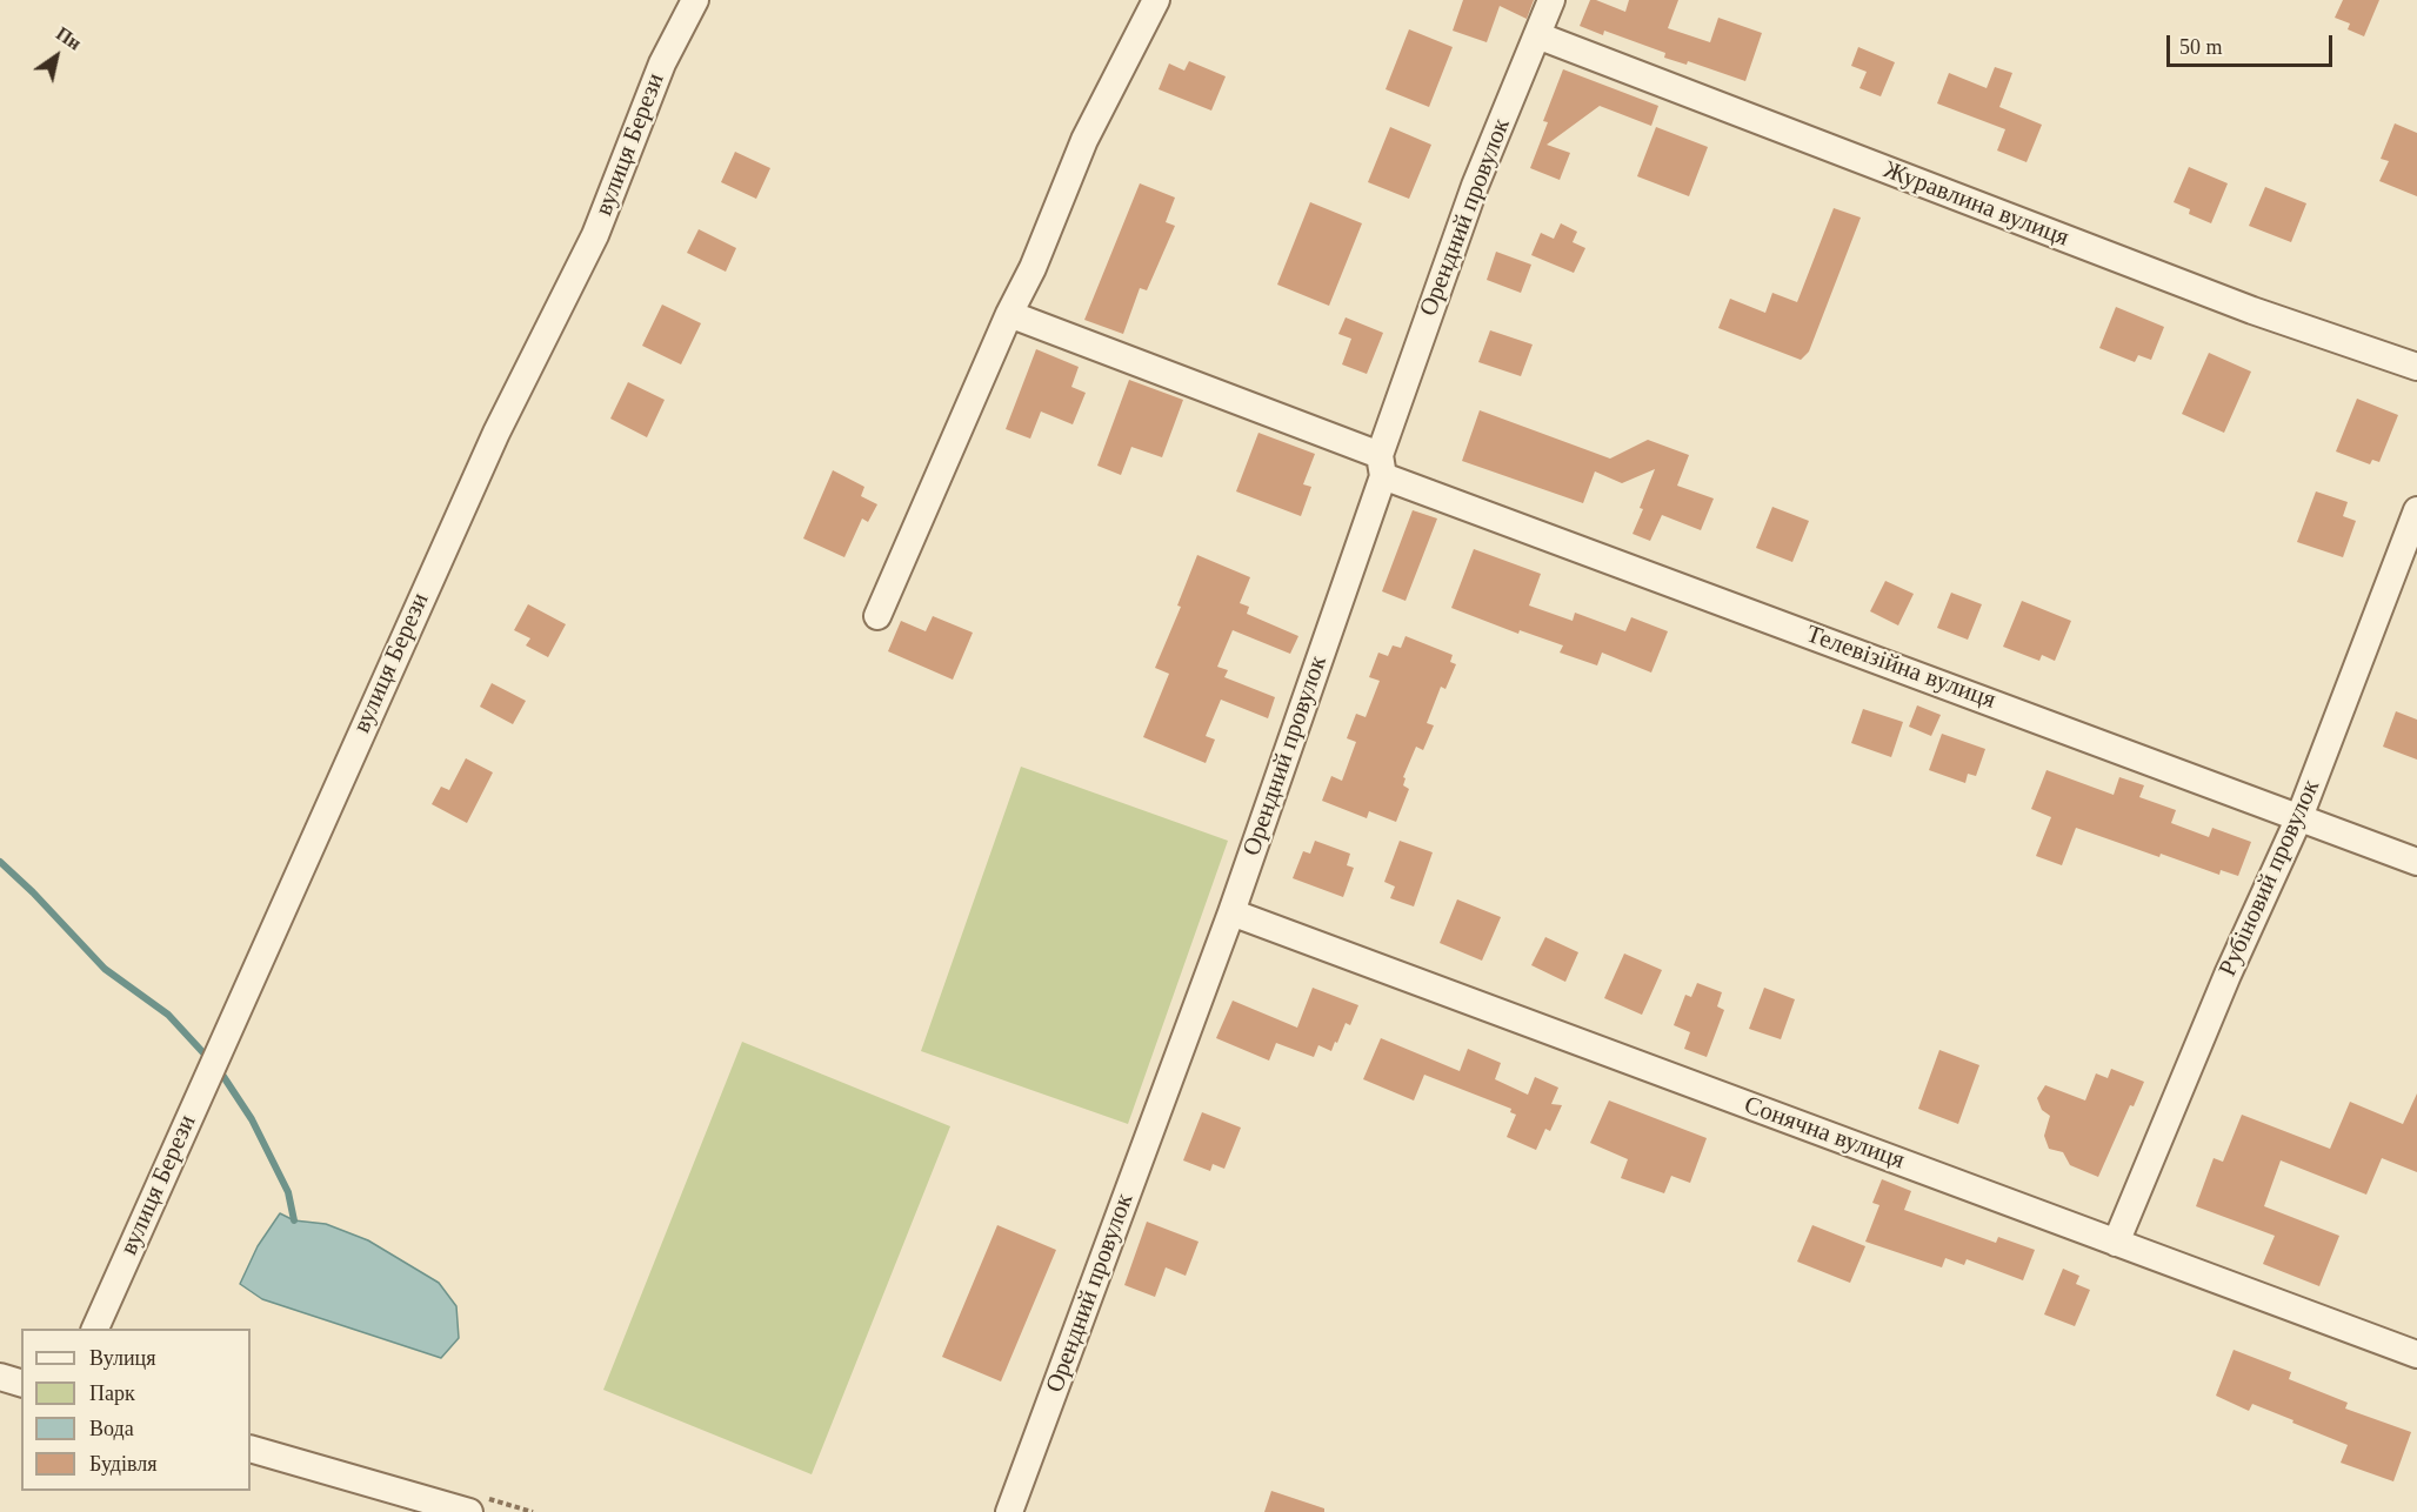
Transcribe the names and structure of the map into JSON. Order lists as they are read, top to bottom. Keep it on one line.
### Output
{"streets":{"street":["вулиця Берези","Журавлина вулиця","Орендний провулок","Телевізійна вулиця","Рубіновий провулок","Сонячна вулиця"]},"crossings":[["Журавлина вулиця","Орендний провулок"],["Орендний провулок","Телевізійна вулиця"],["Орендний провулок","Сонячна вулиця"],["Телевізійна вулиця","Рубіновий провулок"],["Рубіновий провулок","Сонячна вулиця"]],"legend":["Вулиця","Парк","Вода","Будівля"],"scale_bar":"50 m","north":"top right"}
